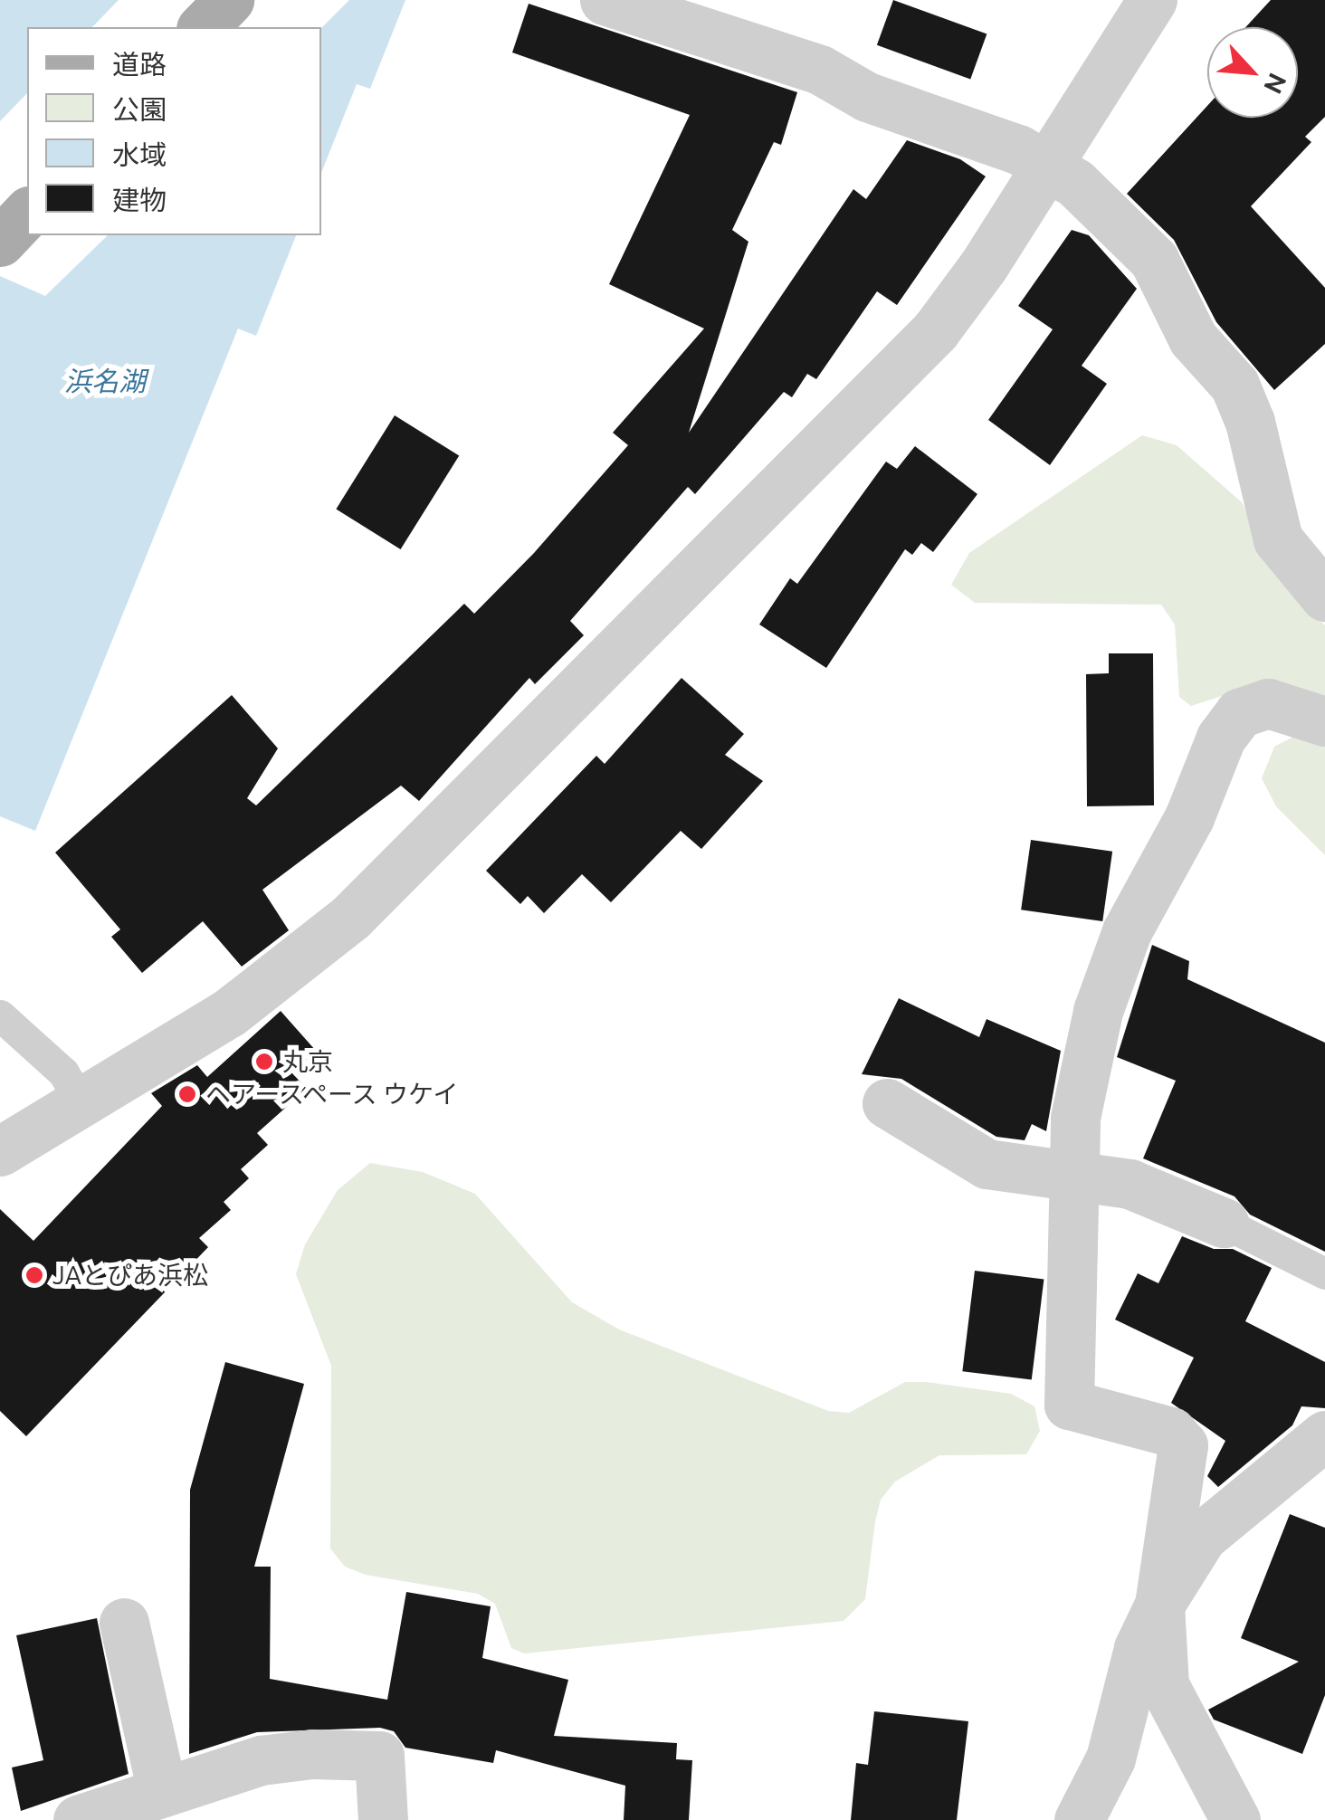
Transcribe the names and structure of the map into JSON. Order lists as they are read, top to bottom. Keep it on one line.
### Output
{"water":["浜名湖"],"places":["丸京","ヘアースペース ウケイ","JAとぴあ浜松"],"legend":["道路","公園","水域","建物"],"north":"bottom right"}
